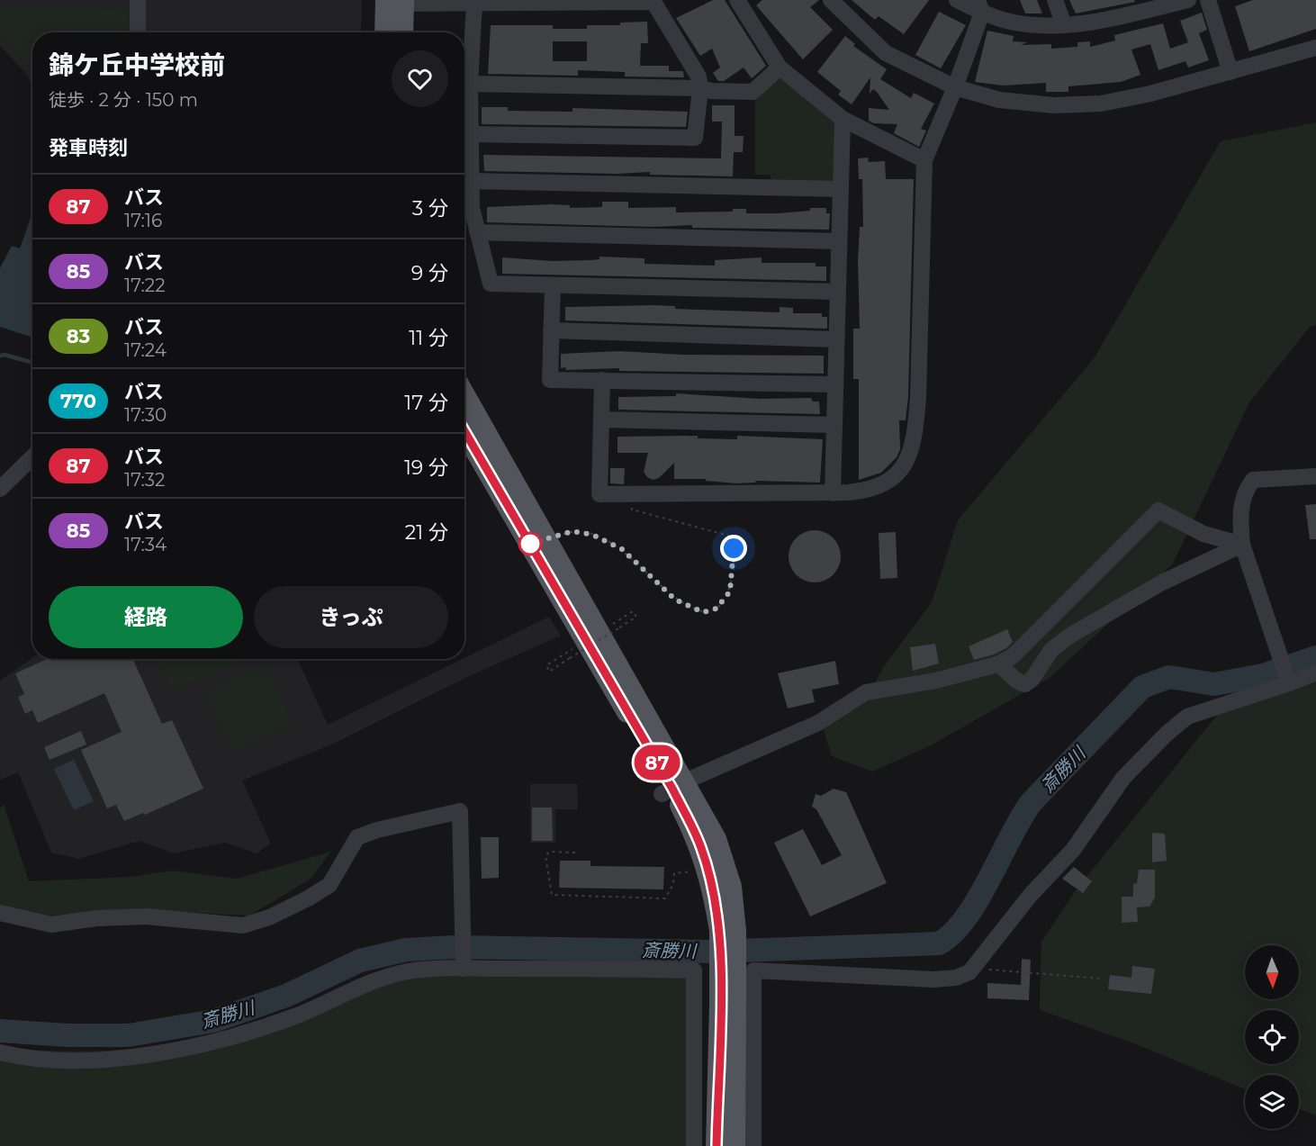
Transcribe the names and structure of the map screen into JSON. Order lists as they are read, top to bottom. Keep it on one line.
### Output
{"water":["斎勝川"],"lines":["bus line 87"],"north":"bottom","page":{"on_map":"87","heading":[["錦ケ丘中学校前","徒歩 · 2 分 · 150 m"],"発車時刻"],"list":[{"mark":"87","name":"バス","note":"17:16","value":"3 分"},{"mark":"85","name":"バス","note":"17:22","value":"9 分"},{"mark":"83","name":"バス","note":"17:24","value":"11 分"},{"mark":"770","name":"バス","note":"17:30","value":"17 分"},{"mark":"87","name":"バス","note":"17:32","value":"19 分"},{"mark":"85","name":"バス","note":"17:34","value":"21 分"}],"buttons":["経路","きっぷ"]}}
